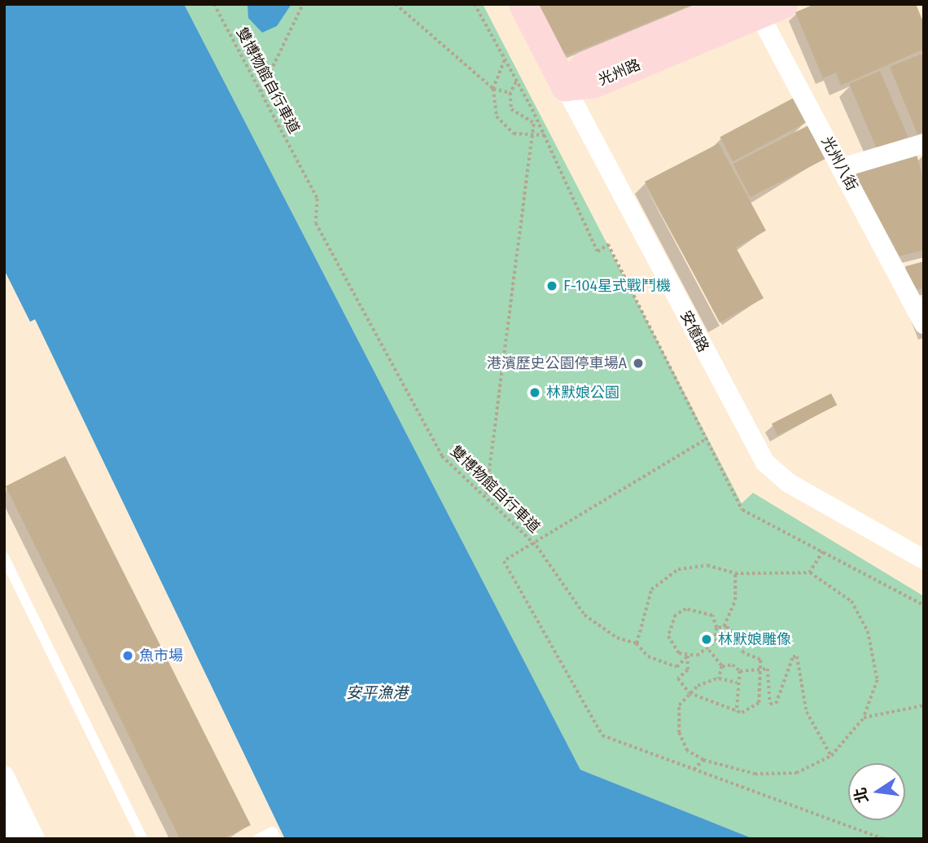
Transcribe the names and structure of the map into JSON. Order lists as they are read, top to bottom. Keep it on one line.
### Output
{"streets":{"street":["光州路","光州八街","安億路"],"path":["雙博物館自行車道"]},"crossings":[["光州路","光州八街"],["光州路","安億路"]],"water":["安平漁港"],"places":["F-104星式戰鬥機","港濱歷史公園停車場A","林默娘公園","林默娘雕像","魚市場"],"north":"left"}
